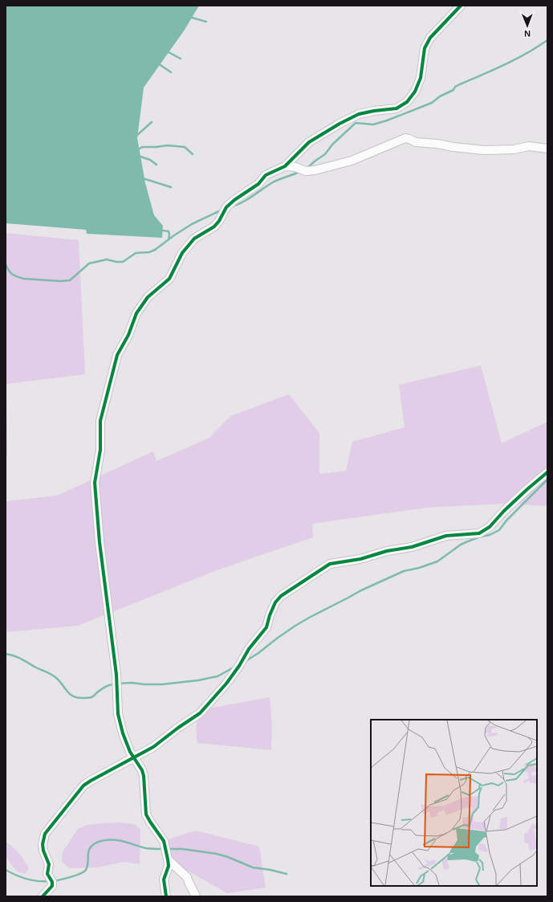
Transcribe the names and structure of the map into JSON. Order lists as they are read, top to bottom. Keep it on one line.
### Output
{"north":"bottom"}
